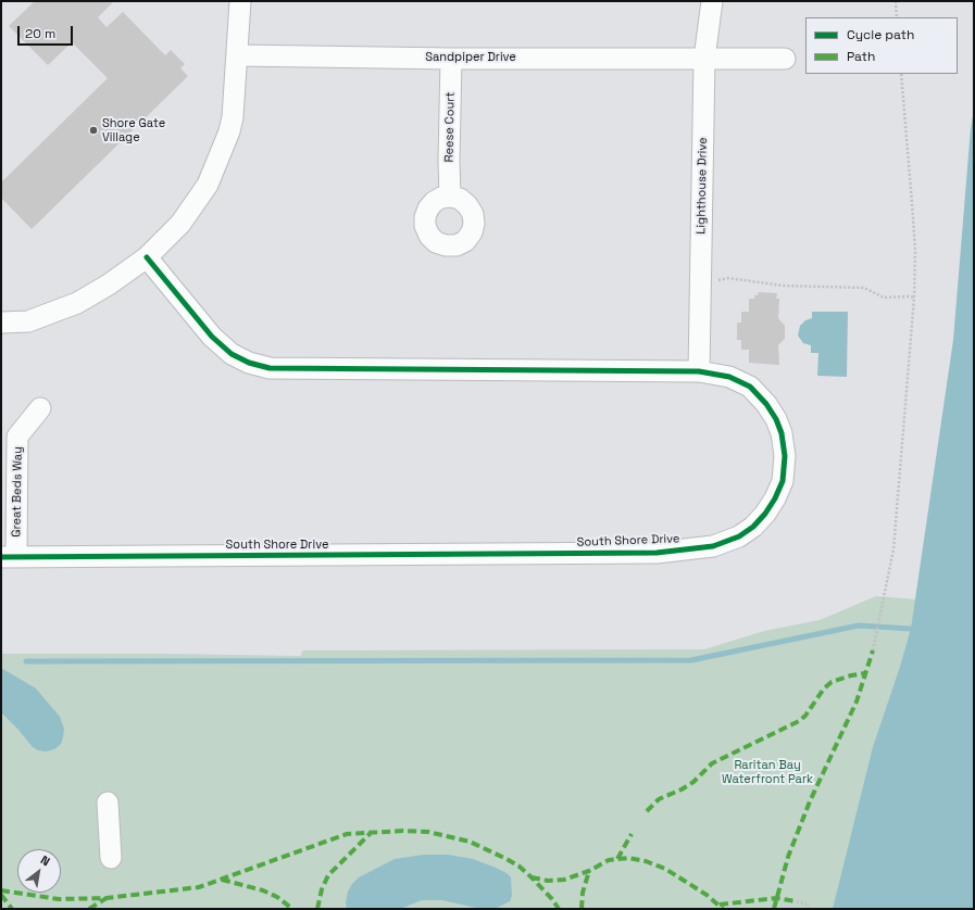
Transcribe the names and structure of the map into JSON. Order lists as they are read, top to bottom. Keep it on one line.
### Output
{"streets":{"street":["Sandpiper Drive","Reese Court","Lighthouse Drive","Great Beds Way","South Shore Drive"]},"crossings":[["Sandpiper Drive","Reese Court"],["Sandpiper Drive","Lighthouse Drive"],["Lighthouse Drive","South Shore Drive"],["Great Beds Way","South Shore Drive"]],"parks":["Raritan Bay Waterfront Park"],"places":["Shore Gate Village"],"legend":["Cycle path","Path"],"scale_bar":"20 m","north":"top right"}
